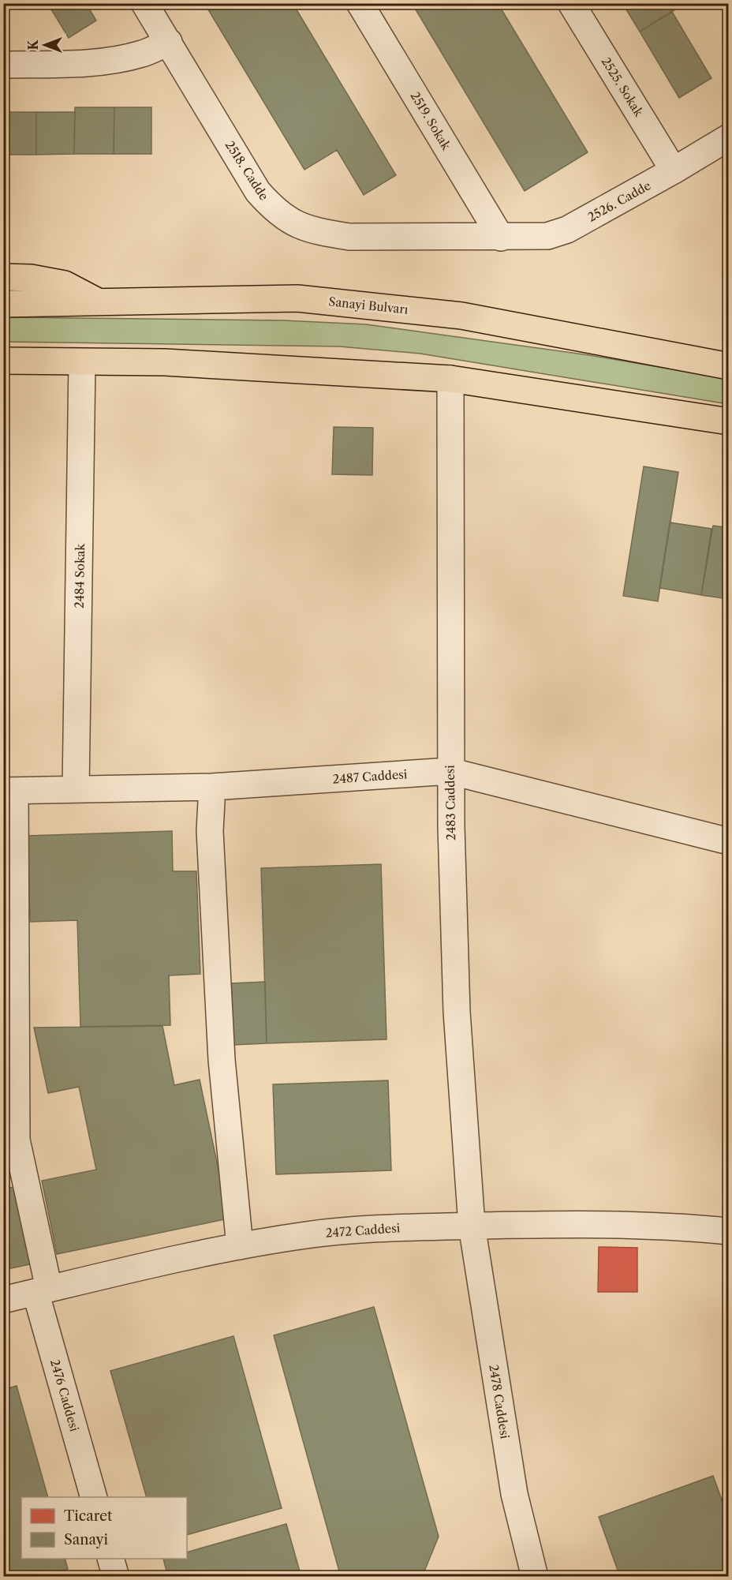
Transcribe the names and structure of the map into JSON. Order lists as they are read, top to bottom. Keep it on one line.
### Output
{"streets":{"main road":["Sanayi Bulvarı"],"street":["2525. Sokak","2519. Sokak","2518. Cadde","2526. Cadde","2484 Sokak","2487 Caddesi","2483 Caddesi","2472 Caddesi","2476 Caddesi","2478 Caddesi"]},"crossings":[["2525. Sokak","2526. Cadde"],["2519. Sokak","2518. Cadde"],["2519. Sokak","2526. Cadde"],["2518. Cadde","2526. Cadde"],["2484 Sokak","2487 Caddesi"],["2487 Caddesi","2483 Caddesi"],["2487 Caddesi","2476 Caddesi"],["2483 Caddesi","2472 Caddesi"],["2483 Caddesi","2478 Caddesi"],["2472 Caddesi","2476 Caddesi"],["2472 Caddesi","2478 Caddesi"]],"legend":["Ticaret","Sanayi"],"north":"left"}
